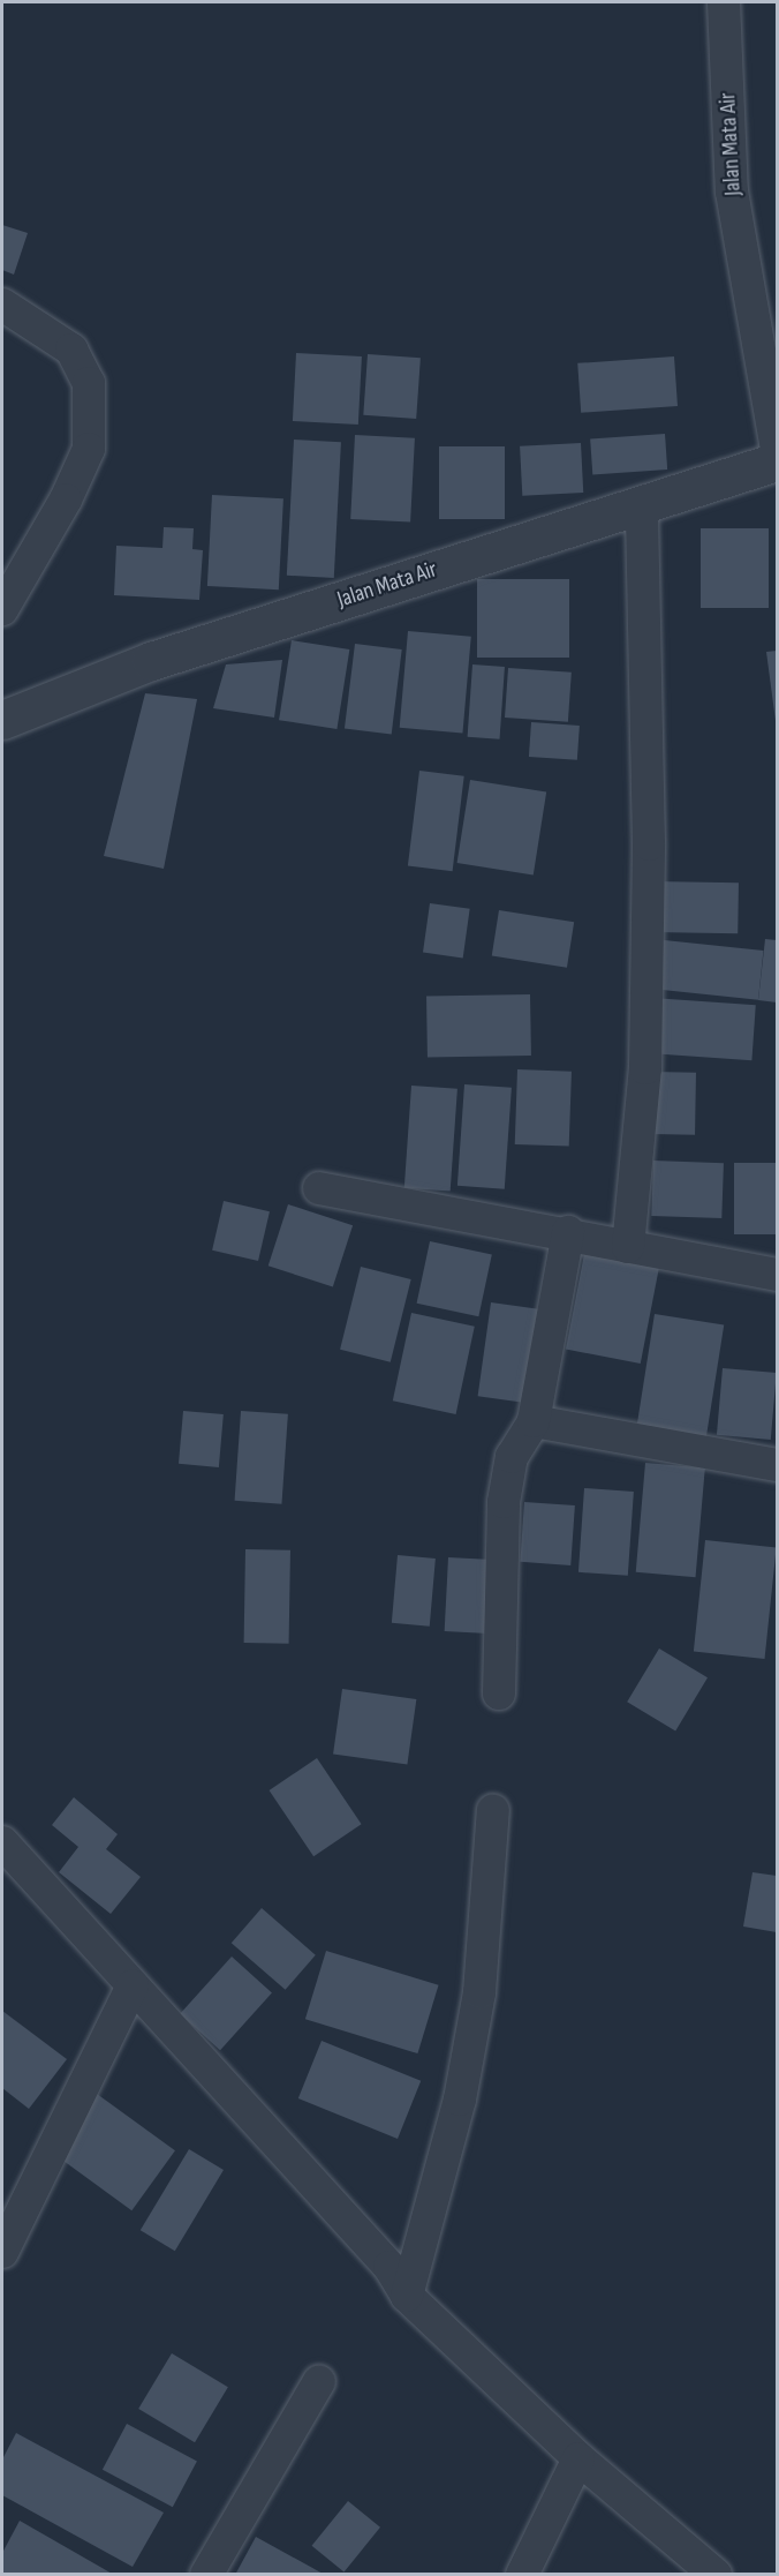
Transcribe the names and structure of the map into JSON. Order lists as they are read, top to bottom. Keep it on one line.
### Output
{"streets":{"street":["Jalan Mata Air"]}}
